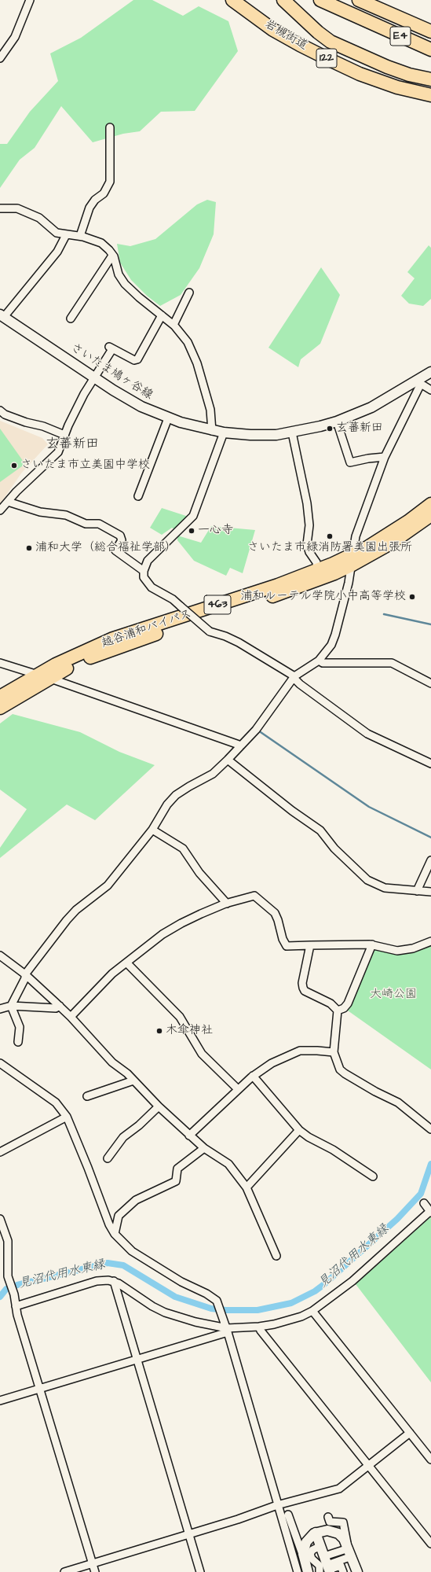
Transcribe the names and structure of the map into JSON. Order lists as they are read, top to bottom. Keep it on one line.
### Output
{"streets":{"highway":["岩槻街道","E4","122","463","越谷浦和バイパス"],"main road":["さいたま鳩ヶ谷線"]},"districts":["玄蕃新田"],"water":["見沼代用水東縁"],"parks":["大崎公園"],"places":["玄蕃新田","さいたま市立美園中学校","一心寺","さいたま市緑消防署美園出張所","浦和大学（総合福祉学部）","浦和ルーテル学院小中高等学校","木傘神社"]}
